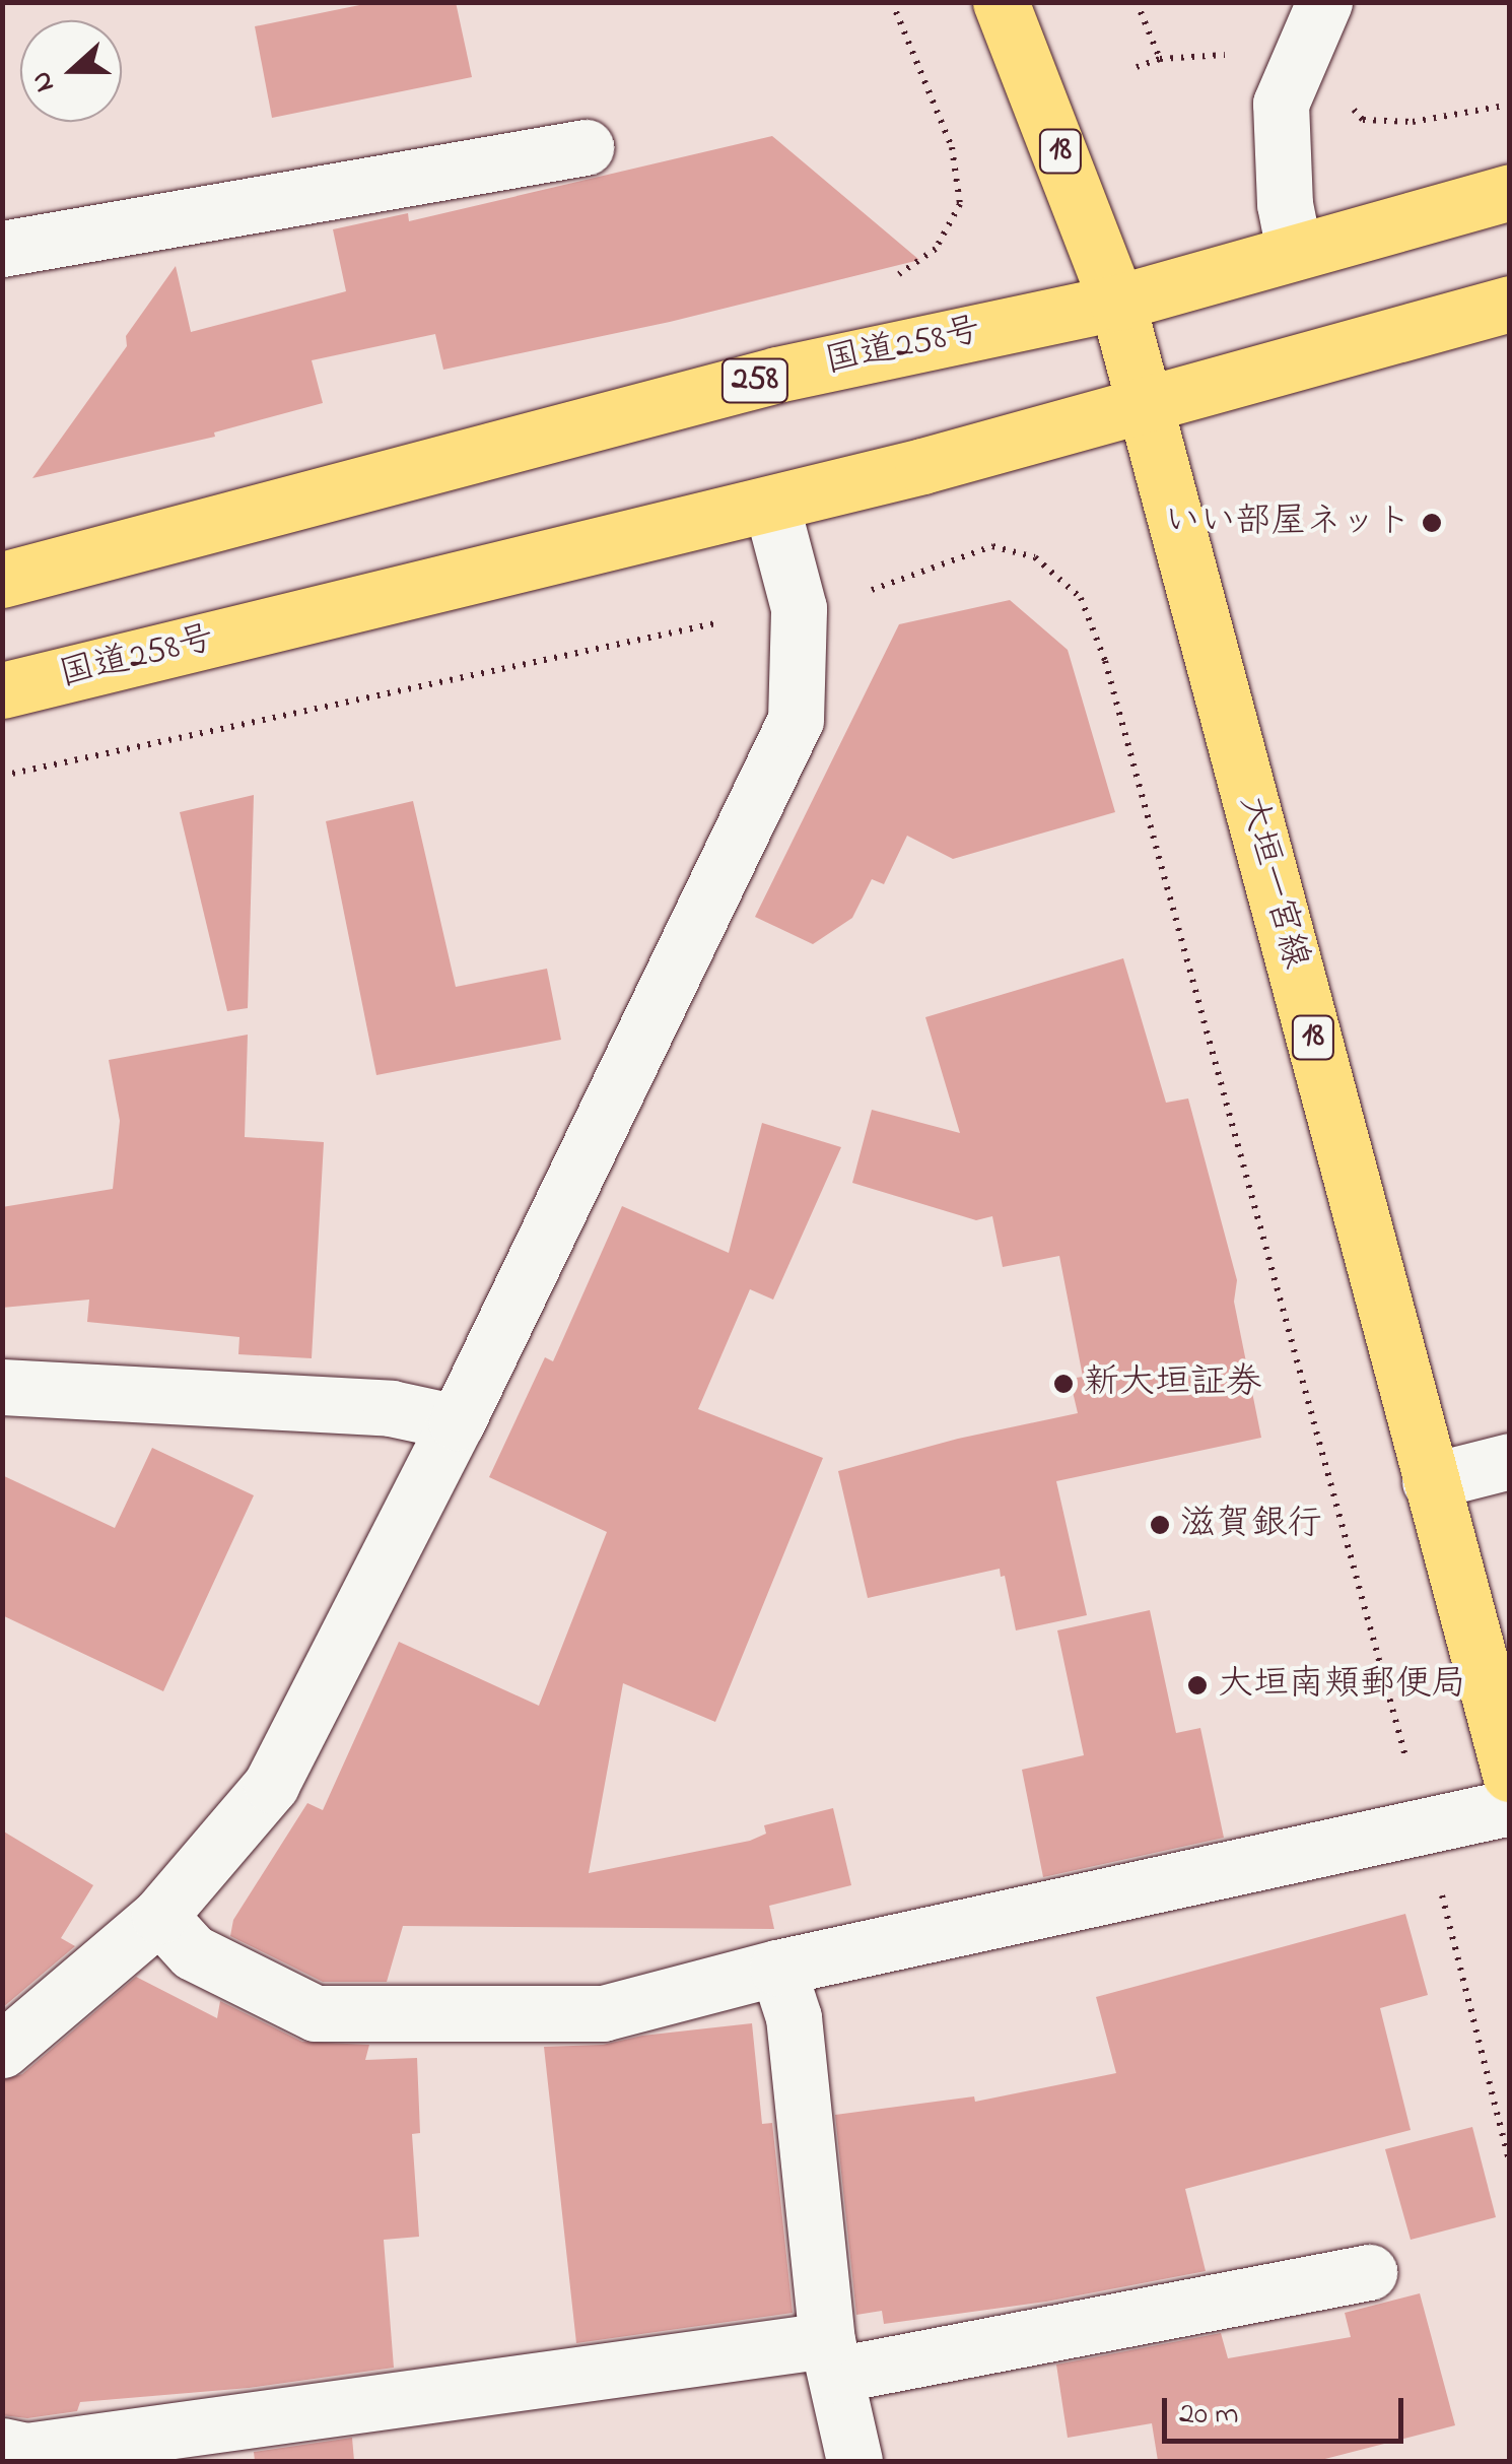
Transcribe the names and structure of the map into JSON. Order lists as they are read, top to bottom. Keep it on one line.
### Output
{"streets":{"main road":["18","国道258号","258","大垣一宮線"]},"crossings":[["国道258号","大垣一宮線"]],"places":["いい部屋ネット","新大垣証券","滋賀銀行","大垣南頬郵便局"],"scale_bar":"20 m","north":"left"}
